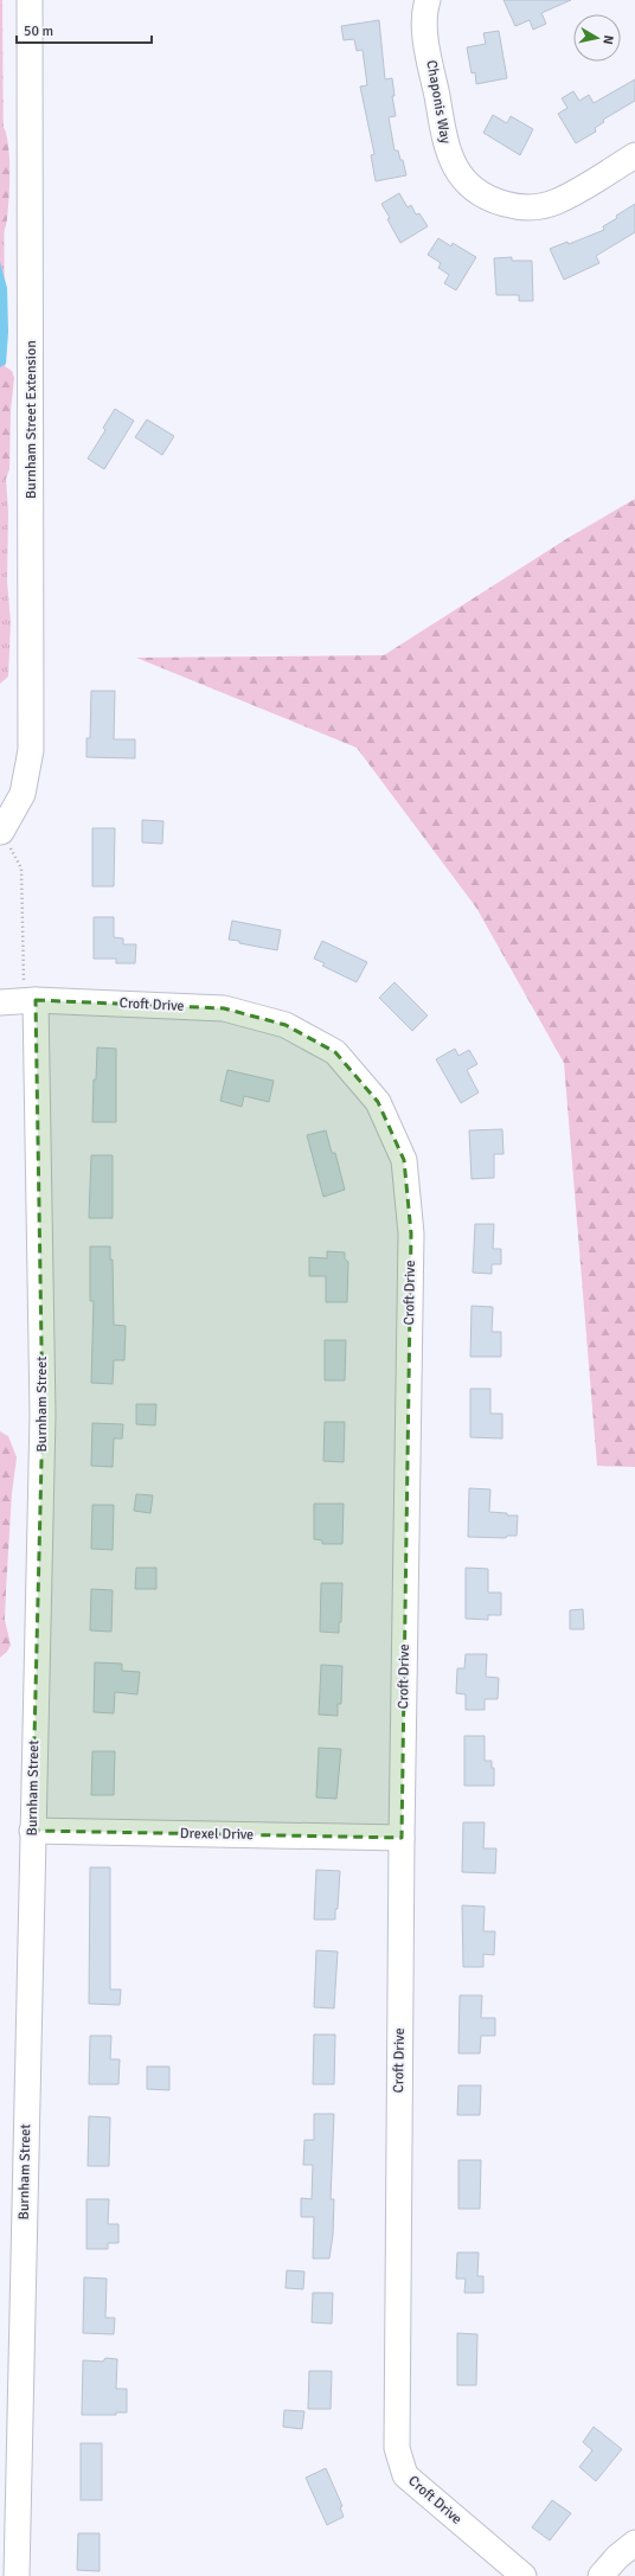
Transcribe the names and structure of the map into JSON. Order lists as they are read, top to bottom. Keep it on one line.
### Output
{"streets":{"street":["Chaponis Way","Burnham Street Extension","Croft Drive","Burnham Street","Drexel Drive"]},"crossings":[["Croft Drive","Burnham Street"],["Croft Drive","Drexel Drive"],["Burnham Street","Drexel Drive"]],"scale_bar":"50 m","north":"right"}
